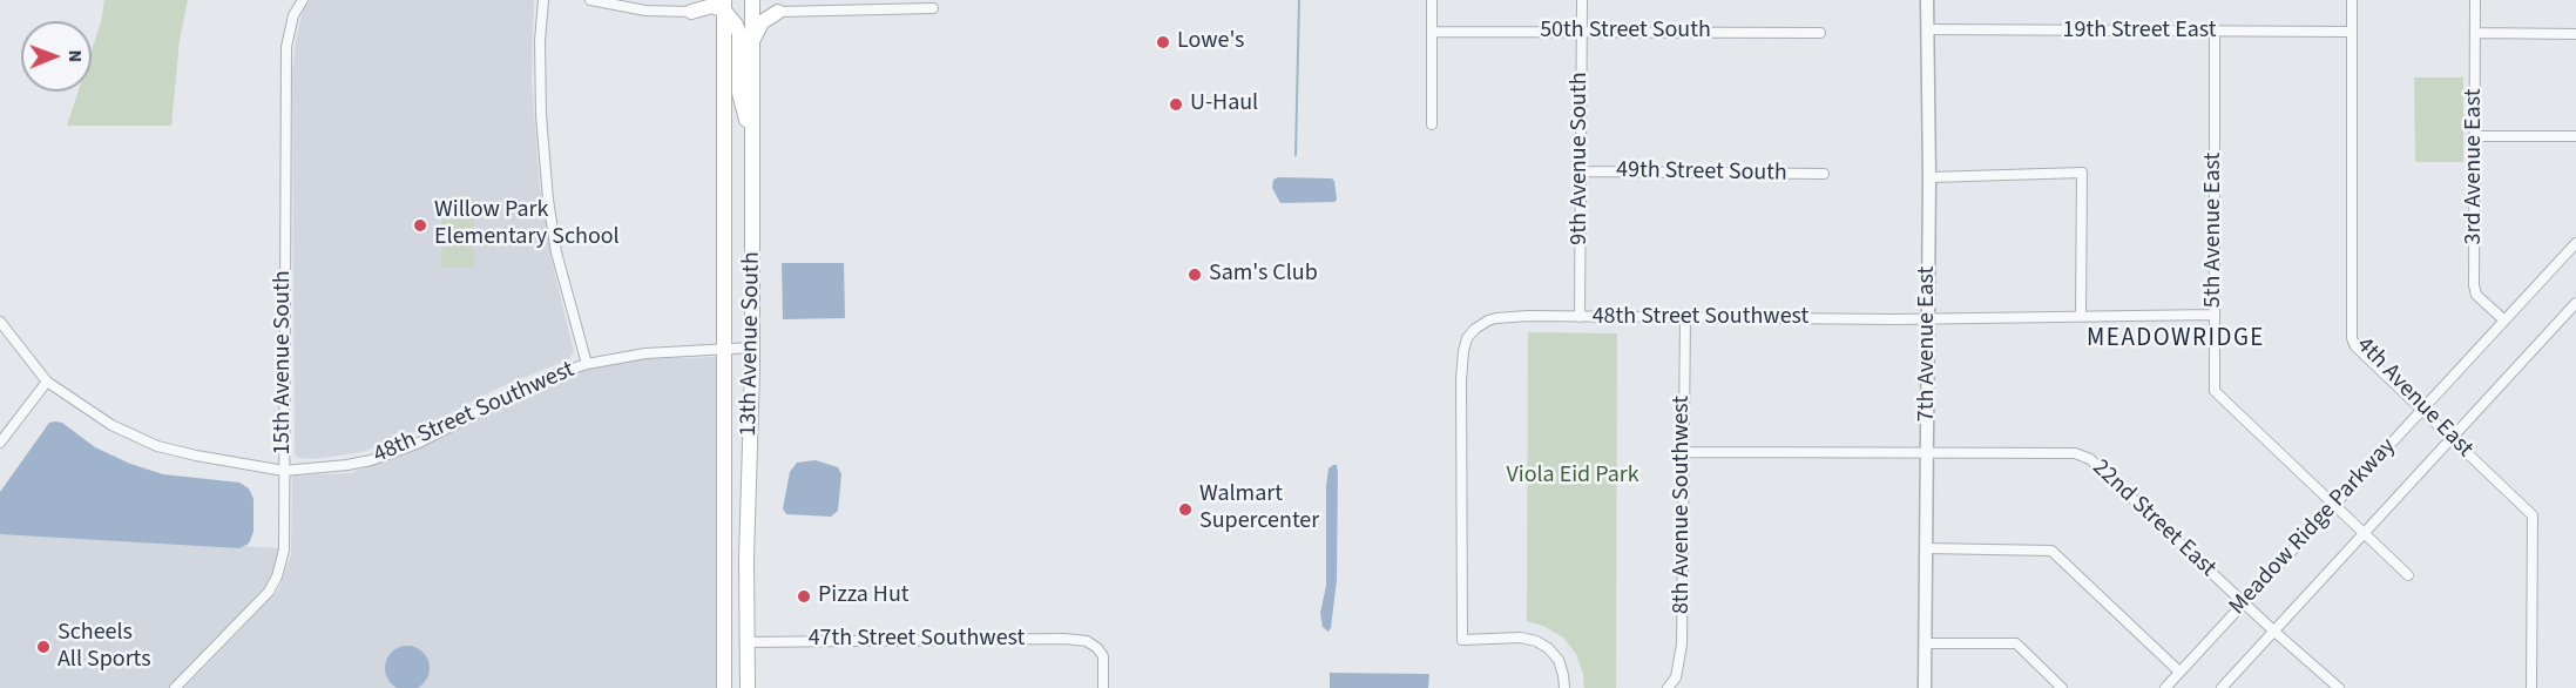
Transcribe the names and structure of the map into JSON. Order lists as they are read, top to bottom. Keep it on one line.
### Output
{"streets":{"main road":["13th Avenue South"],"street":["50th Street South","19th Street East","9th Avenue South","3rd Avenue East","49th Street South","5th Avenue East","48th Street Southwest","7th Avenue East","15th Avenue South","4th Avenue East","8th Avenue Southwest","22nd Street East","Meadow Ridge Parkway","47th Street Southwest"]},"crossings":[["50th Street South","9th Avenue South"],["19th Street East","5th Avenue East"],["19th Street East","7th Avenue East"],["19th Street East","4th Avenue East"],["9th Avenue South","49th Street South"],["9th Avenue South","48th Street Southwest"],["3rd Avenue East","Meadow Ridge Parkway"],["5th Avenue East","48th Street Southwest"],["5th Avenue East","Meadow Ridge Parkway"],["48th Street Southwest","13th Avenue South"],["48th Street Southwest","7th Avenue East"],["48th Street Southwest","15th Avenue South"],["48th Street Southwest","8th Avenue Southwest"],["13th Avenue South","47th Street Southwest"],["7th Avenue East","22nd Street East"],["4th Avenue East","Meadow Ridge Parkway"],["8th Avenue Southwest","22nd Street East"],["22nd Street East","Meadow Ridge Parkway"]],"districts":["MEADOWRIDGE"],"parks":["Viola Eid Park"],"places":["Lowe's","U-Haul","Willow Park Elementary School","Sam's Club","Walmart Supercenter","Pizza Hut","Scheels All Sports"],"north":"right"}
